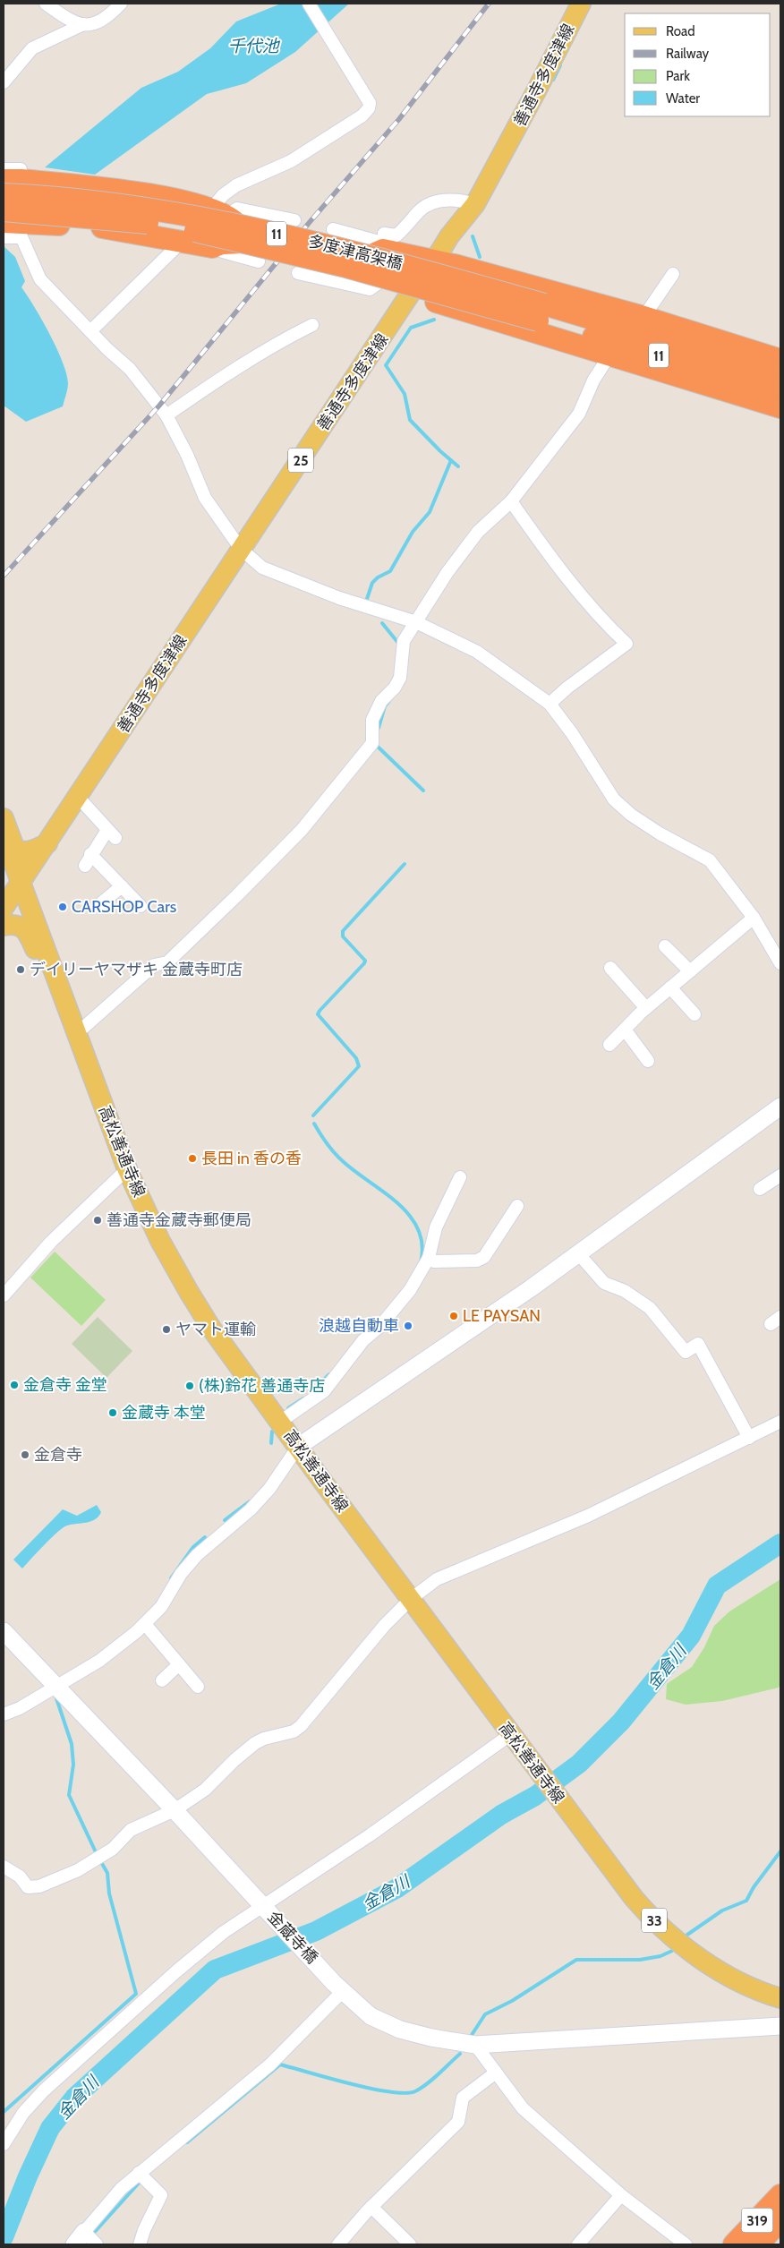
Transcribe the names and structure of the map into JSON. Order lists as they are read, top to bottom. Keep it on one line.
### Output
{"streets":{"highway":["11","多度津高架橋","319"],"main road":["善通寺多度津線","25","高松善通寺線","33"],"street":["金蔵寺橋"]},"crossings":[["善通寺多度津線","高松善通寺線"],["11","多度津高架橋"]],"water":["千代池","金倉川"],"places":["CARSHOP Cars","デイリーヤマザキ 金蔵寺町店","長田 in 香の香","善通寺金蔵寺郵便局","LE PAYSAN","浪越自動車","ヤマト運輸","金倉寺 金堂","(株)鈴花 善通寺店","金蔵寺 本堂","金倉寺"],"legend":["Road","Railway","Park","Water"]}
